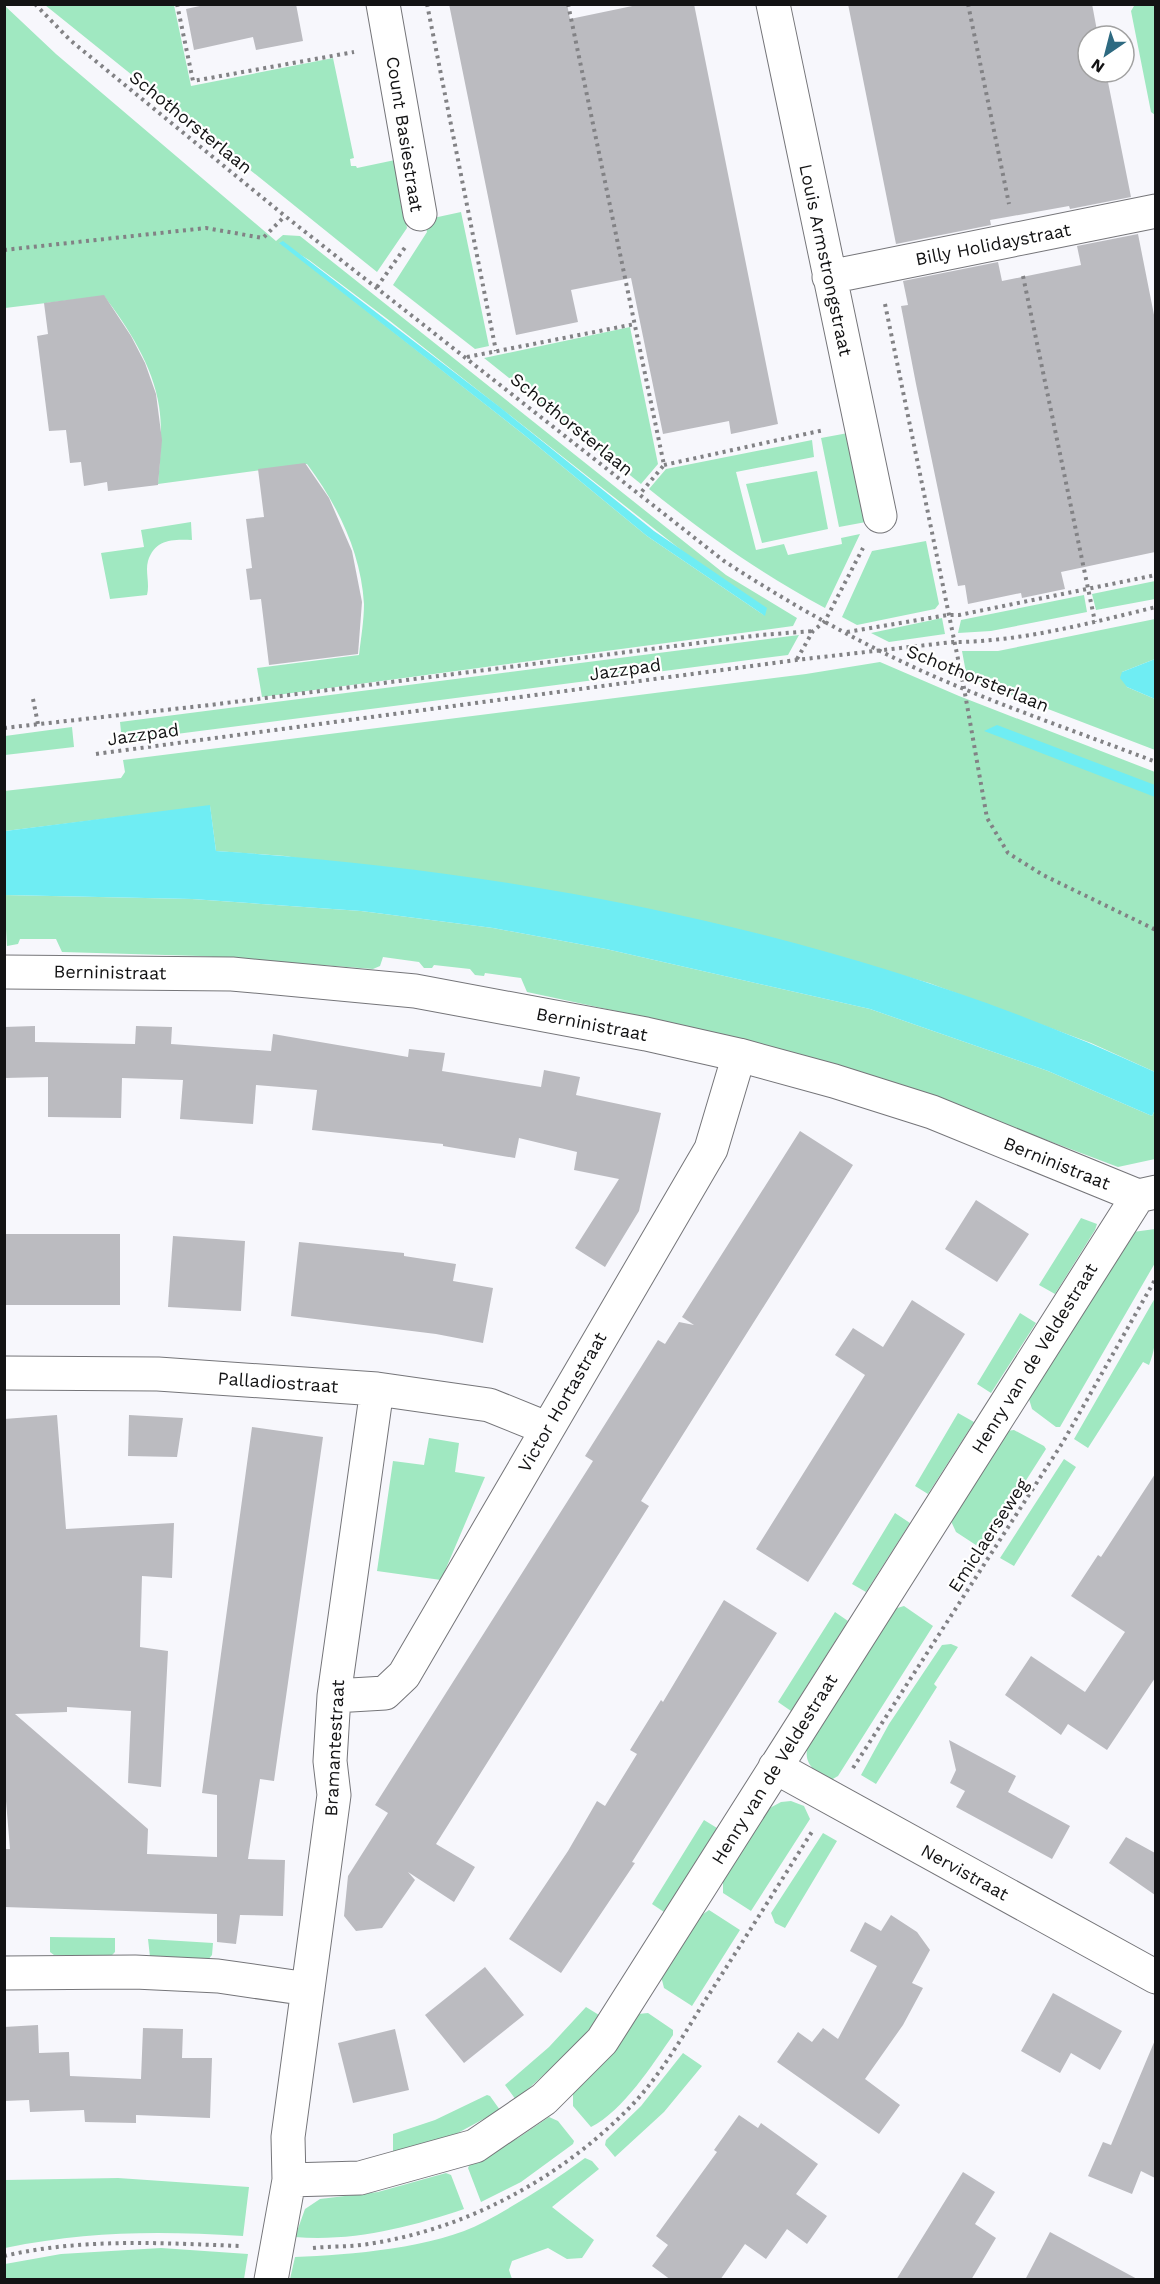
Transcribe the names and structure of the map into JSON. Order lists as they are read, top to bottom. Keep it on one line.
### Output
{"streets":{"street":["Count Basiestraat","Billy Holidaystraat","Louis Armstrongstraat","Berninistraat","Henry van de Veldestraat","Palladiostraat","Victor Hortastraat","Bramantestraat","Nervistraat"],"path":["Schothorsterlaan","Jazzpad","Emiclaerseweg"]},"crossings":[["Schothorsterlaan","Count Basiestraat"],["Schothorsterlaan","Jazzpad"],["Billy Holidaystraat","Louis Armstrongstraat"],["Berninistraat","Henry van de Veldestraat"],["Berninistraat","Victor Hortastraat"],["Henry van de Veldestraat","Bramantestraat"],["Henry van de Veldestraat","Nervistraat"],["Palladiostraat","Victor Hortastraat"],["Palladiostraat","Bramantestraat"],["Victor Hortastraat","Bramantestraat"],["Emiclaerseweg","Nervistraat"]],"north":"bottom left"}
